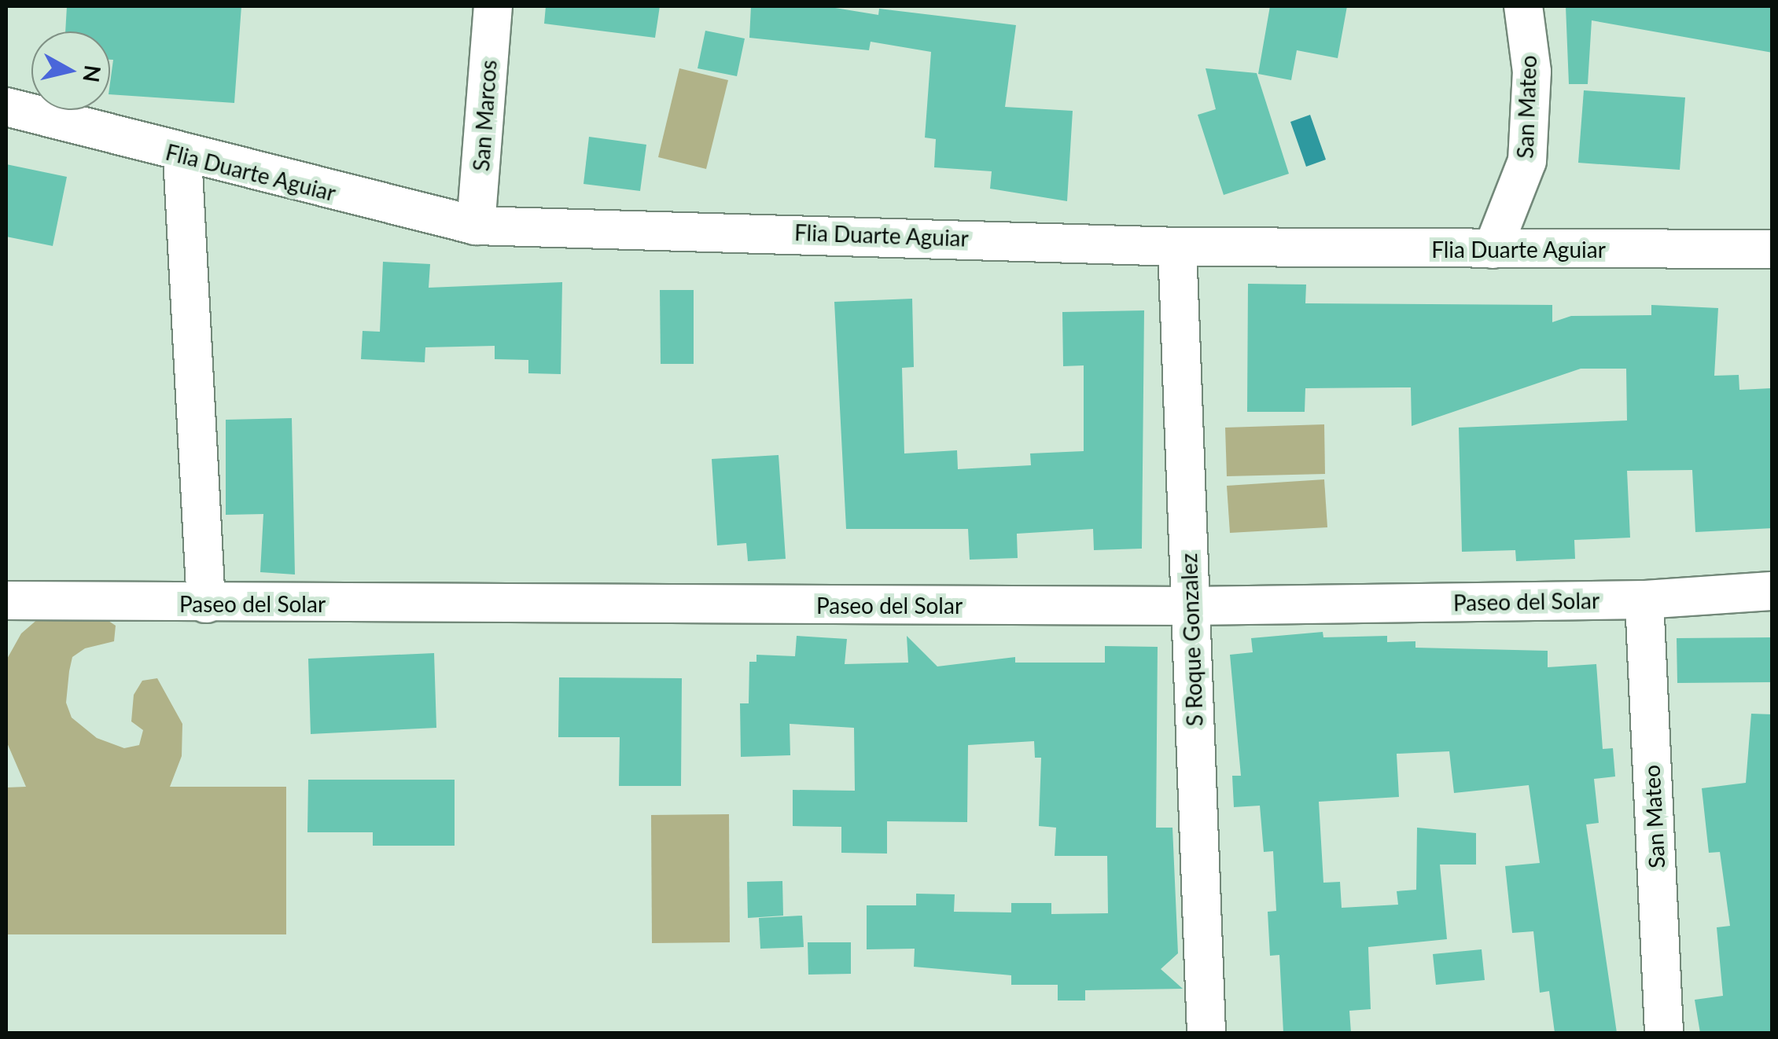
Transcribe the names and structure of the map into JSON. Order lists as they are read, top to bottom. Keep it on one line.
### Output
{"streets":{"street":["San Mateo","San Marcos","Flia Duarte Aguiar","Paseo del Solar","S Roque Gonzalez"]},"crossings":[["San Mateo","Flia Duarte Aguiar"],["San Mateo","Paseo del Solar"],["San Marcos","Flia Duarte Aguiar"],["Flia Duarte Aguiar","S Roque Gonzalez"],["Paseo del Solar","S Roque Gonzalez"]],"north":"right"}
